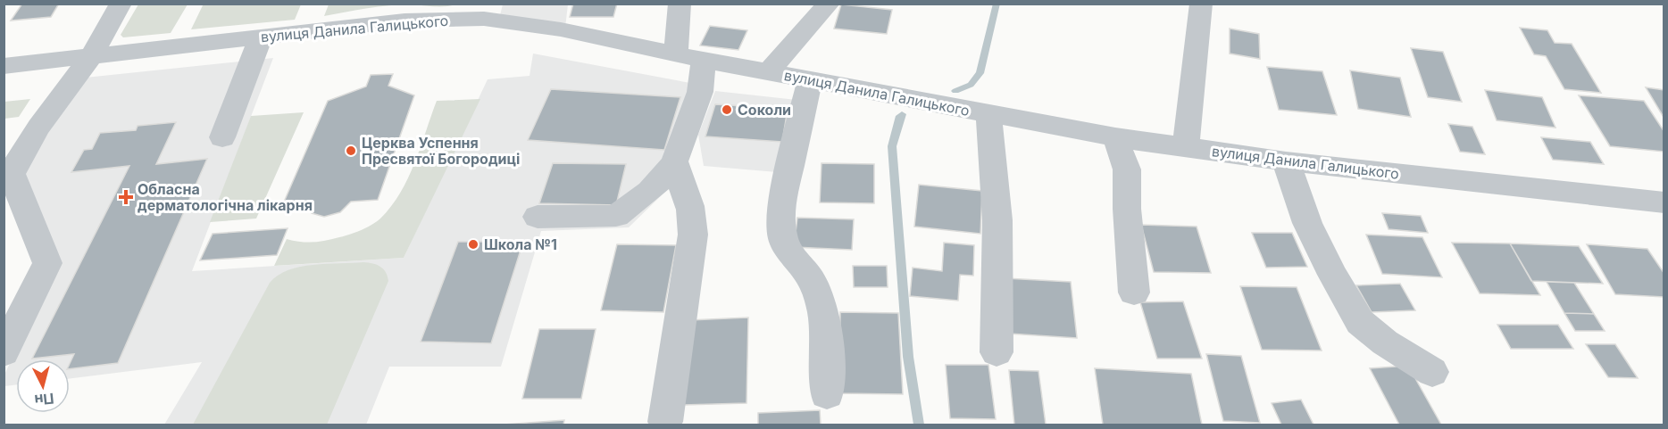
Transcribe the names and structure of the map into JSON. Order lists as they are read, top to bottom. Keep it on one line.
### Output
{"streets":{"street":["вулиця Данила Галицького"]},"places":{"other":["Соколи","Церква Успення Пресвятої Богородиці","Школа №1"],"health":["Обласна дерматологічна лікарня"]},"north":"bottom"}
